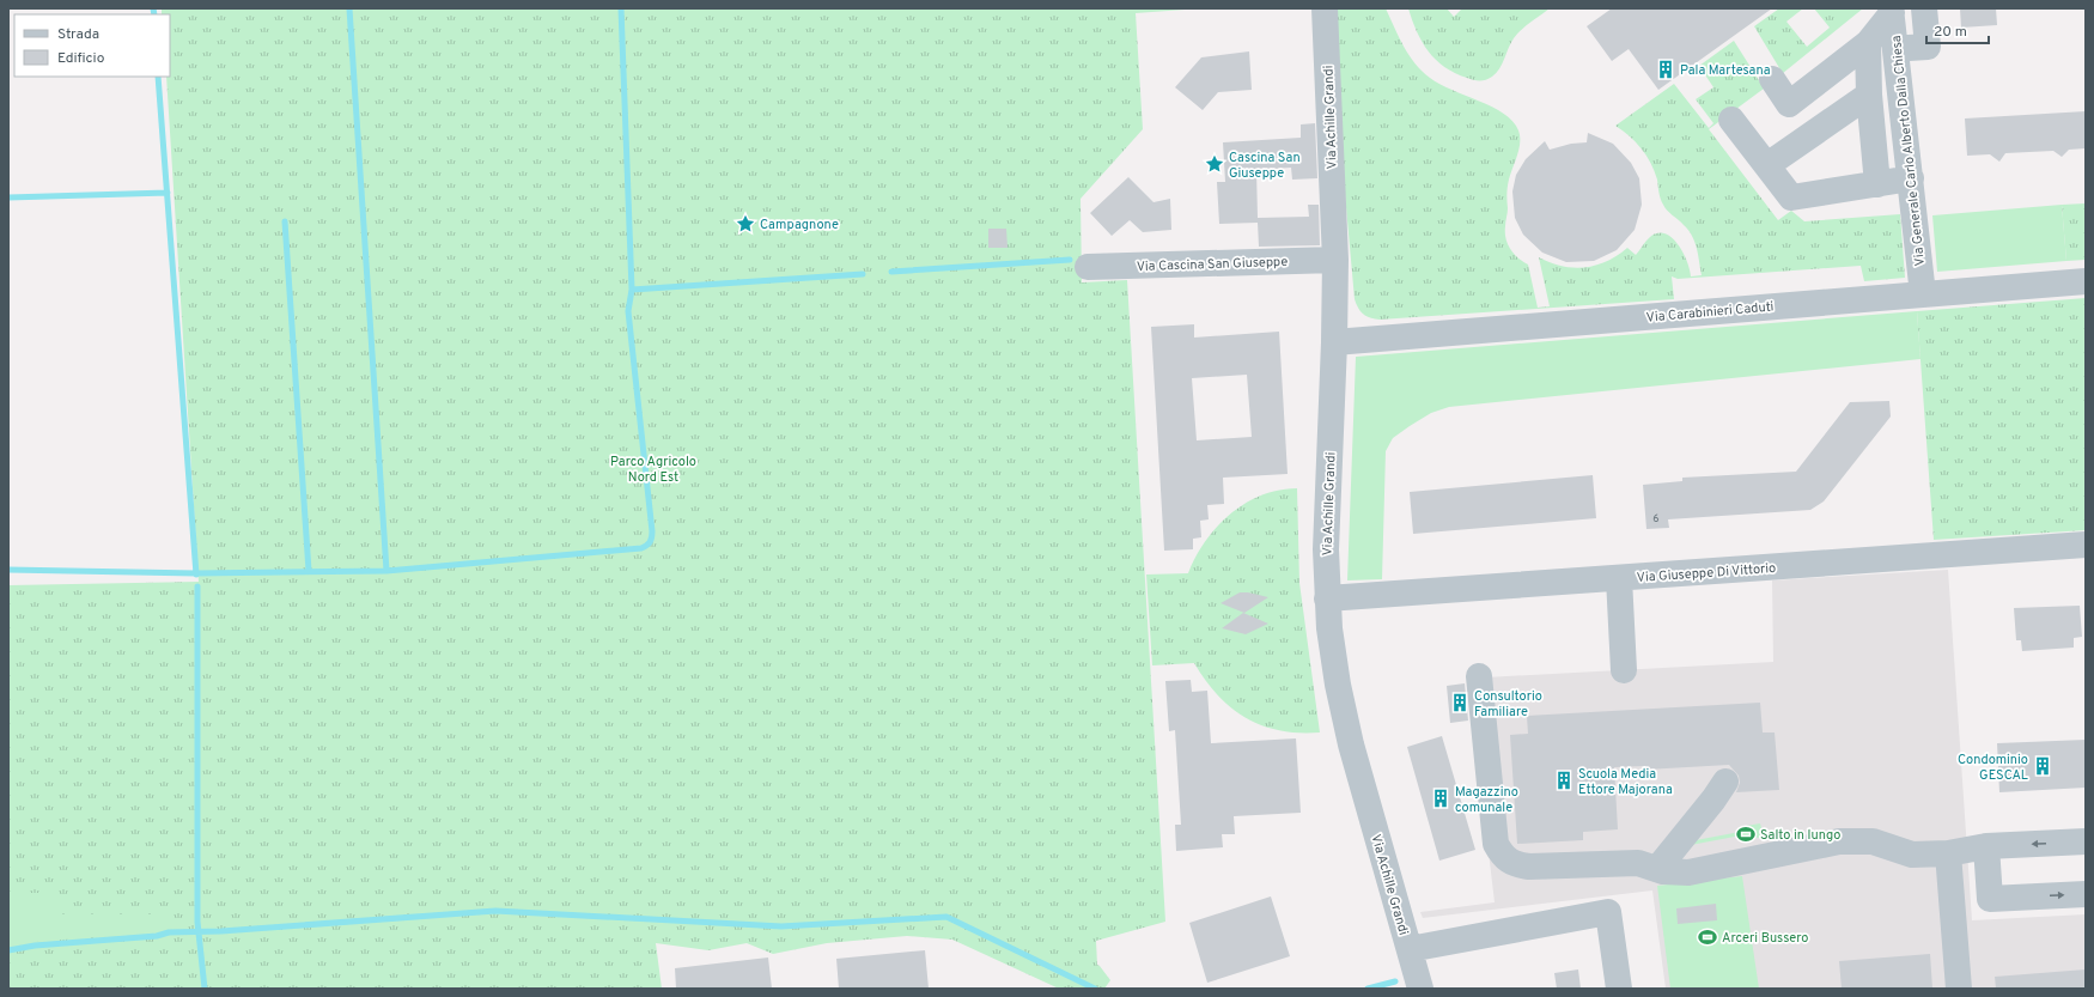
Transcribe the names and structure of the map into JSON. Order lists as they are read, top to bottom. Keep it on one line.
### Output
{"streets":{"street":["Via Achille Grandi","Via Generale Carlo Alberto Dalla Chiesa","Via Cascina San Giuseppe","Via Carabinieri Caduti","Via Giuseppe Di Vittorio"]},"crossings":[["Via Achille Grandi","Via Cascina San Giuseppe"],["Via Achille Grandi","Via Carabinieri Caduti"],["Via Achille Grandi","Via Giuseppe Di Vittorio"],["Via Generale Carlo Alberto Dalla Chiesa","Via Carabinieri Caduti"]],"parks":["Parco Agricolo Nord Est"],"places":{"building":["Pala Martesana","Consultorio Familiare","Condominio GESCAL","Scuola Media Ettore Majorana","Magazzino comunale"],"place":["Cascina San Giuseppe","Campagnone"],"sports":["Salto in lungo","Arceri Bussero"]},"house_numbers":["6"],"legend":["Strada","Edificio"],"scale_bar":"20 m"}
